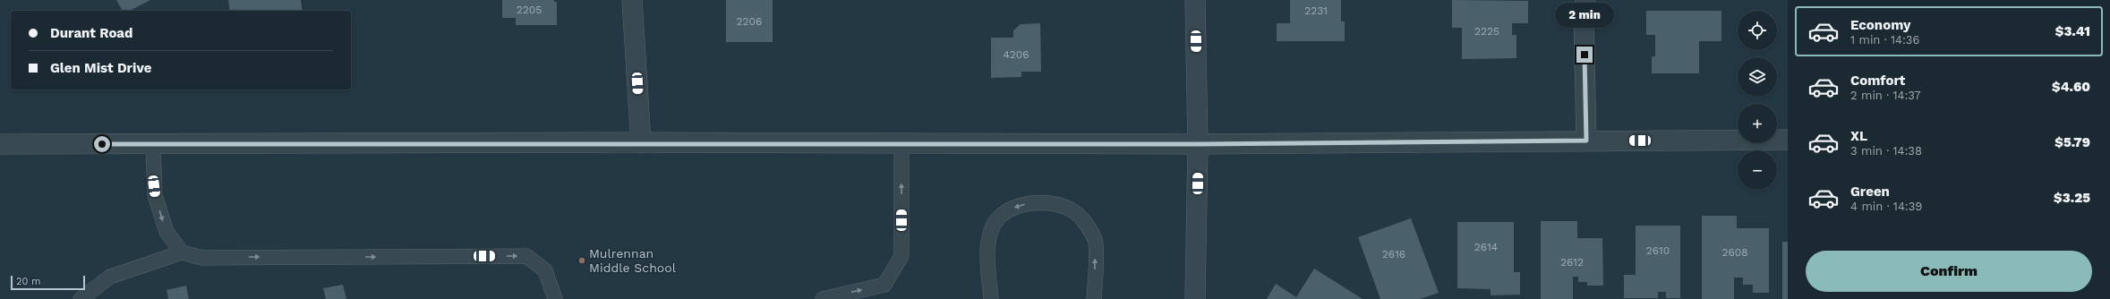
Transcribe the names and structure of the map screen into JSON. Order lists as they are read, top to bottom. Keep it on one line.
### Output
{"places":["Mulrennan Middle School"],"house_numbers":["2205","2231","2206","2225","4206","2614","2610","2608","2616","2612"],"scale_bar":"20 m","page":{"bubble":"2 min","list":[{"name":"Economy","note":"1 min · 14:36","value":"$3.41"},{"name":"Comfort","note":"2 min · 14:37","value":"$4.60"},{"name":"XL","note":"3 min · 14:38","value":"$5.79"},{"name":"Green","note":"4 min · 14:39","value":"$3.25"}],"map_buttons":["+","−"],"banner":["Durant Road","Glen Mist Drive"],"buttons":"Confirm","scale":"20 m"}}
